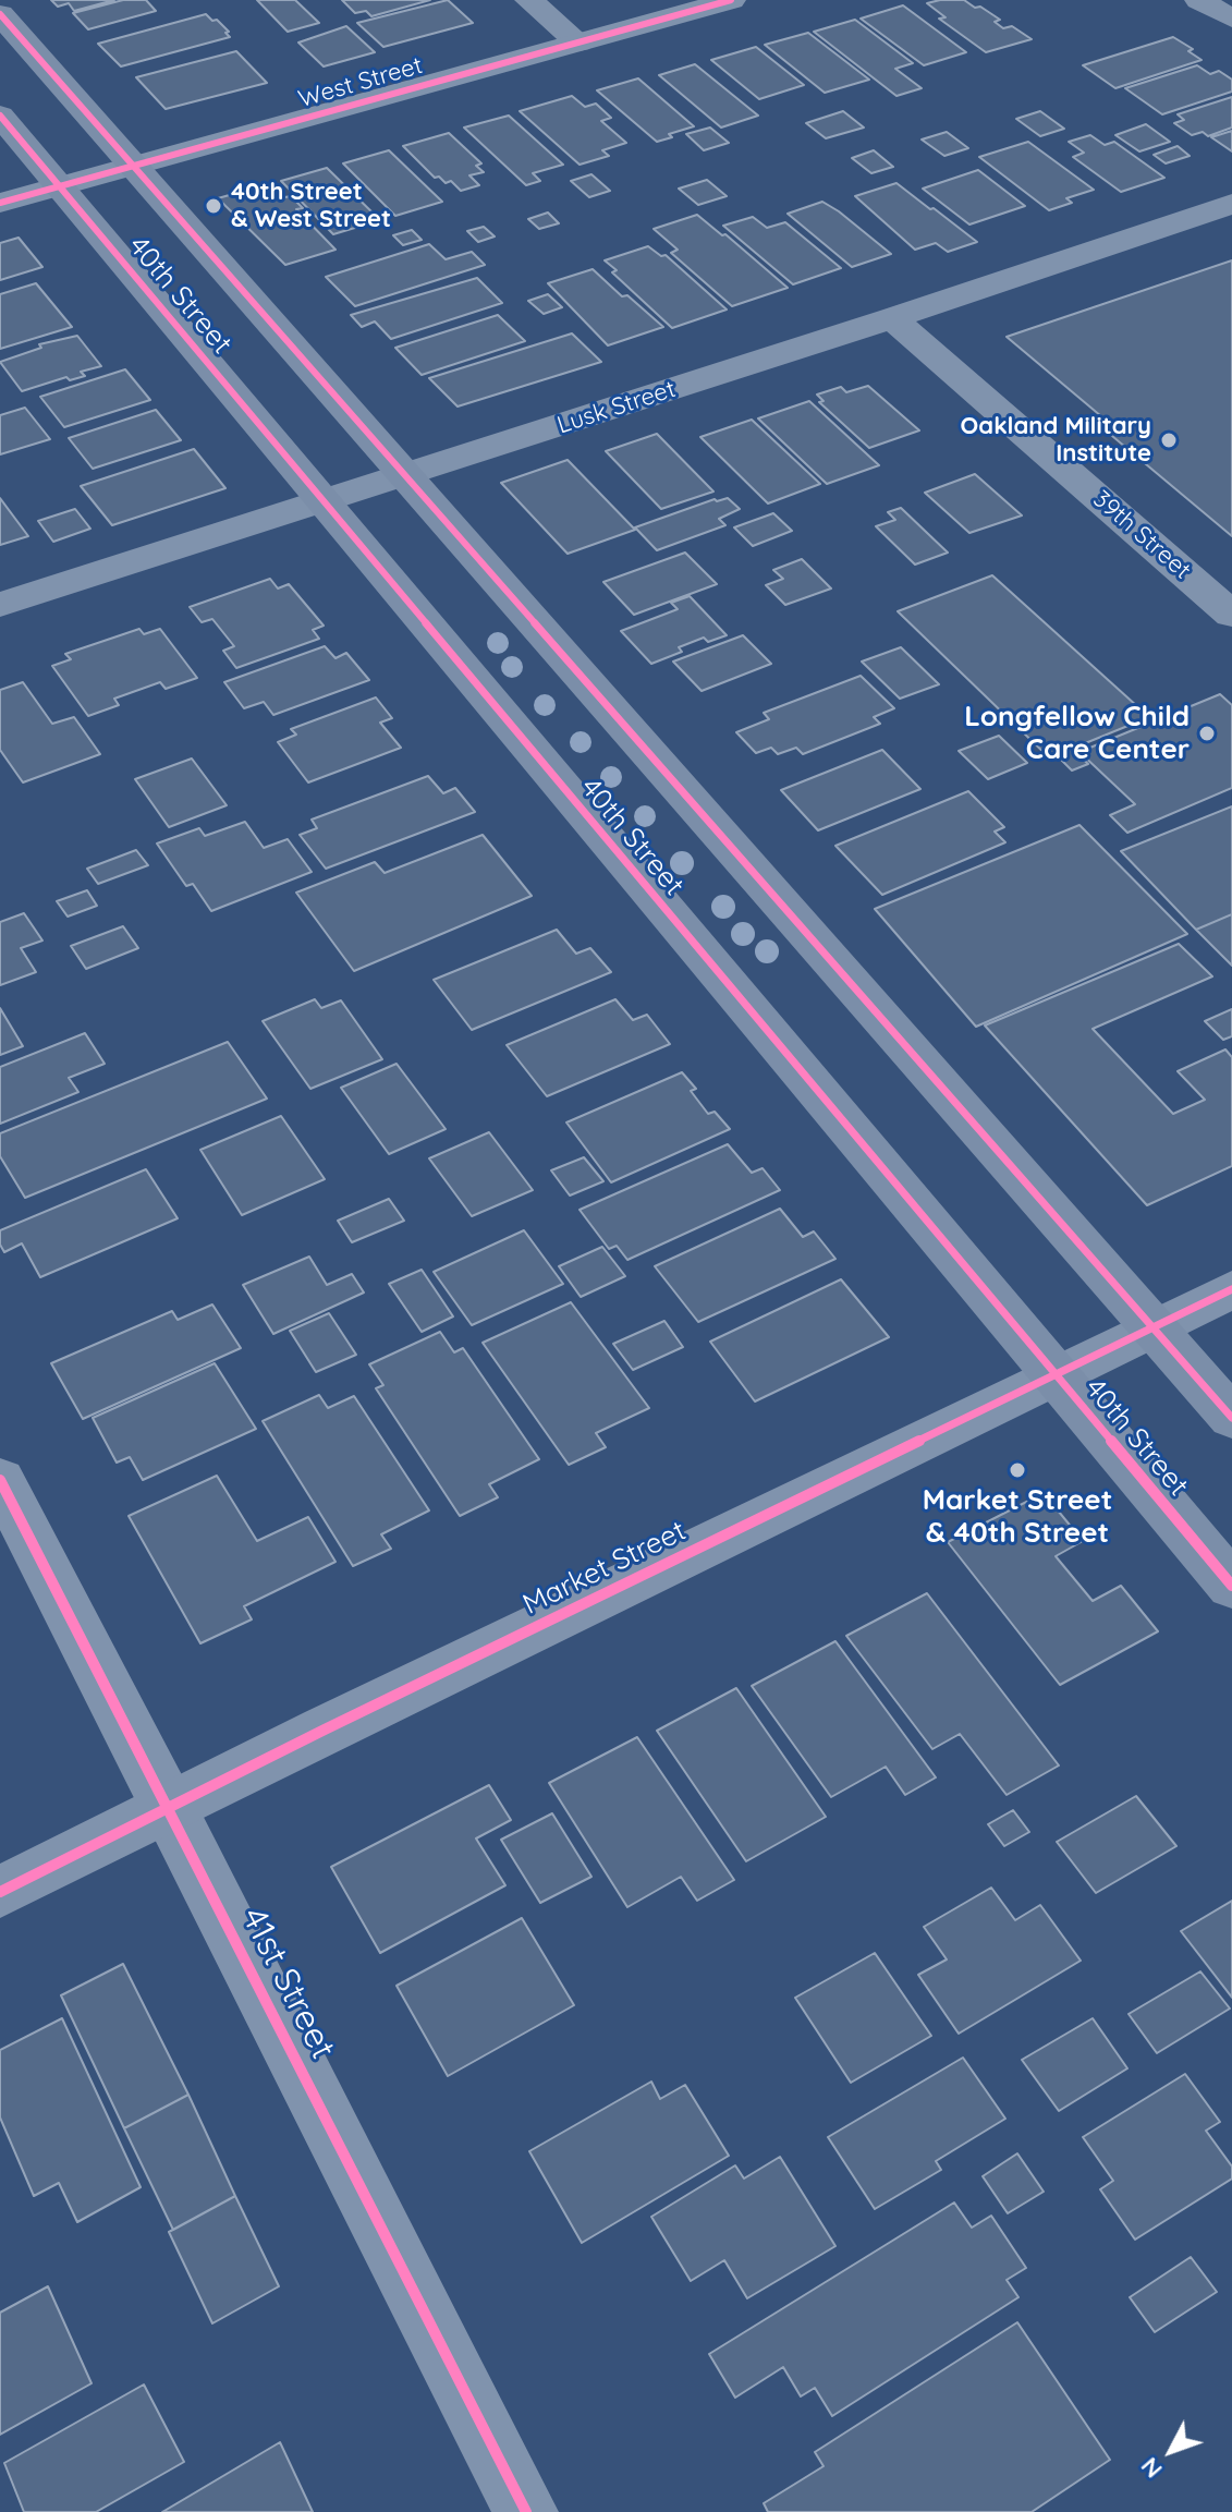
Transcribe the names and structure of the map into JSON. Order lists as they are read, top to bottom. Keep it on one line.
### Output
{"streets":{"main road":["40th Street"],"street":["West Street","Lusk Street","39th Street","Market Street","41st Street"]},"crossings":[["West Street","40th Street"],["40th Street","Lusk Street"],["40th Street","Market Street"],["Lusk Street","39th Street"],["Market Street","41st Street"]],"places":["40th Street & West Street","Oakland Military Institute","Longfellow Child Care Center","Market Street & 40th Street"],"north":"bottom left"}
